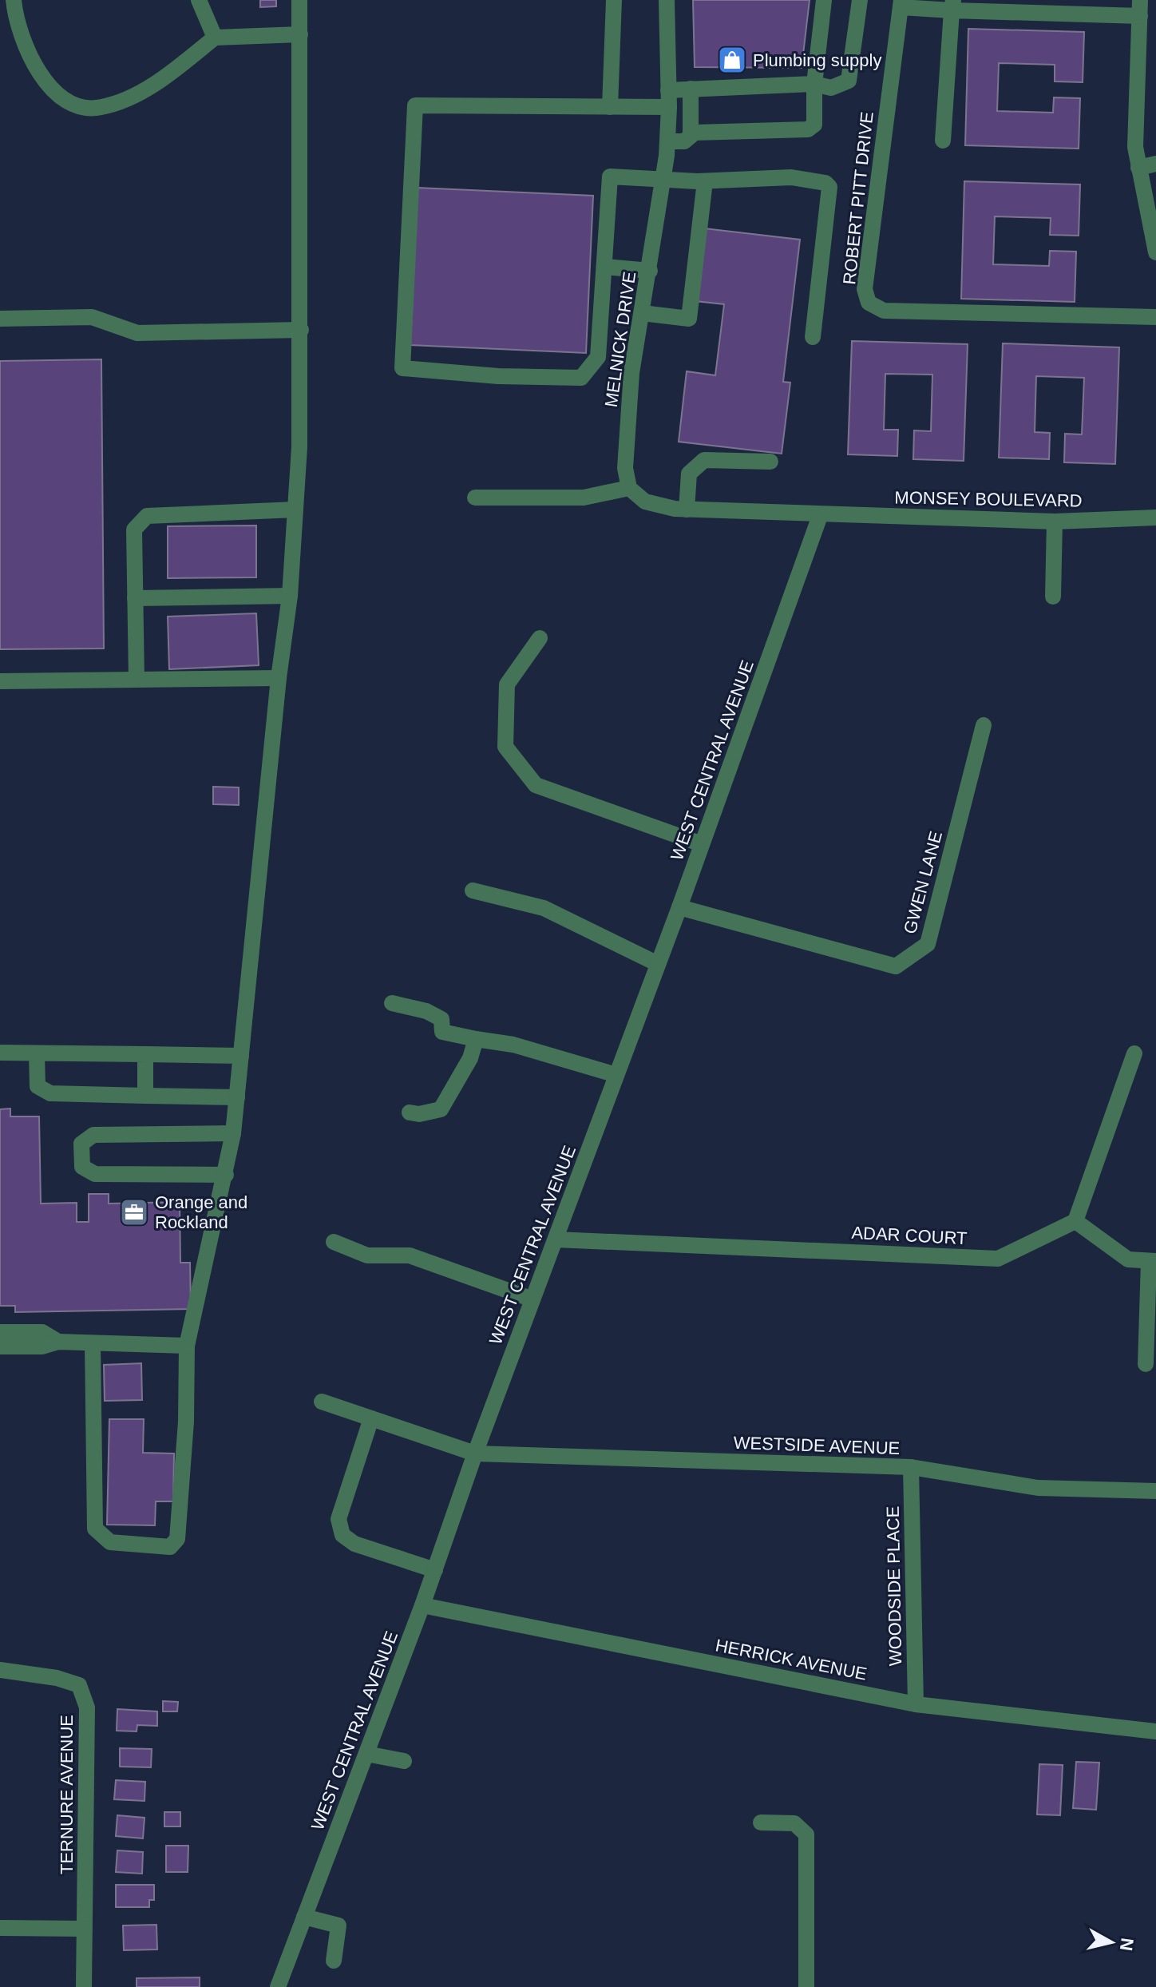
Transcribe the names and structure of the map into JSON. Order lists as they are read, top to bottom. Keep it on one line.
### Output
{"streets":{"street":["ROBERT PITT DRIVE","MELNICK DRIVE","MONSEY BOULEVARD","WEST CENTRAL AVENUE","GWEN LANE","ADAR COURT","WESTSIDE AVENUE","WOODSIDE PLACE","HERRICK AVENUE","TERNURE AVENUE"]},"crossings":[["MONSEY BOULEVARD","WEST CENTRAL AVENUE"],["WEST CENTRAL AVENUE","GWEN LANE"],["WEST CENTRAL AVENUE","ADAR COURT"],["WEST CENTRAL AVENUE","WESTSIDE AVENUE"],["WEST CENTRAL AVENUE","HERRICK AVENUE"],["WESTSIDE AVENUE","WOODSIDE PLACE"],["WOODSIDE PLACE","HERRICK AVENUE"]],"places":{"shop":["Plumbing supply"],"office":["Orange and Rockland"]},"north":"right"}
